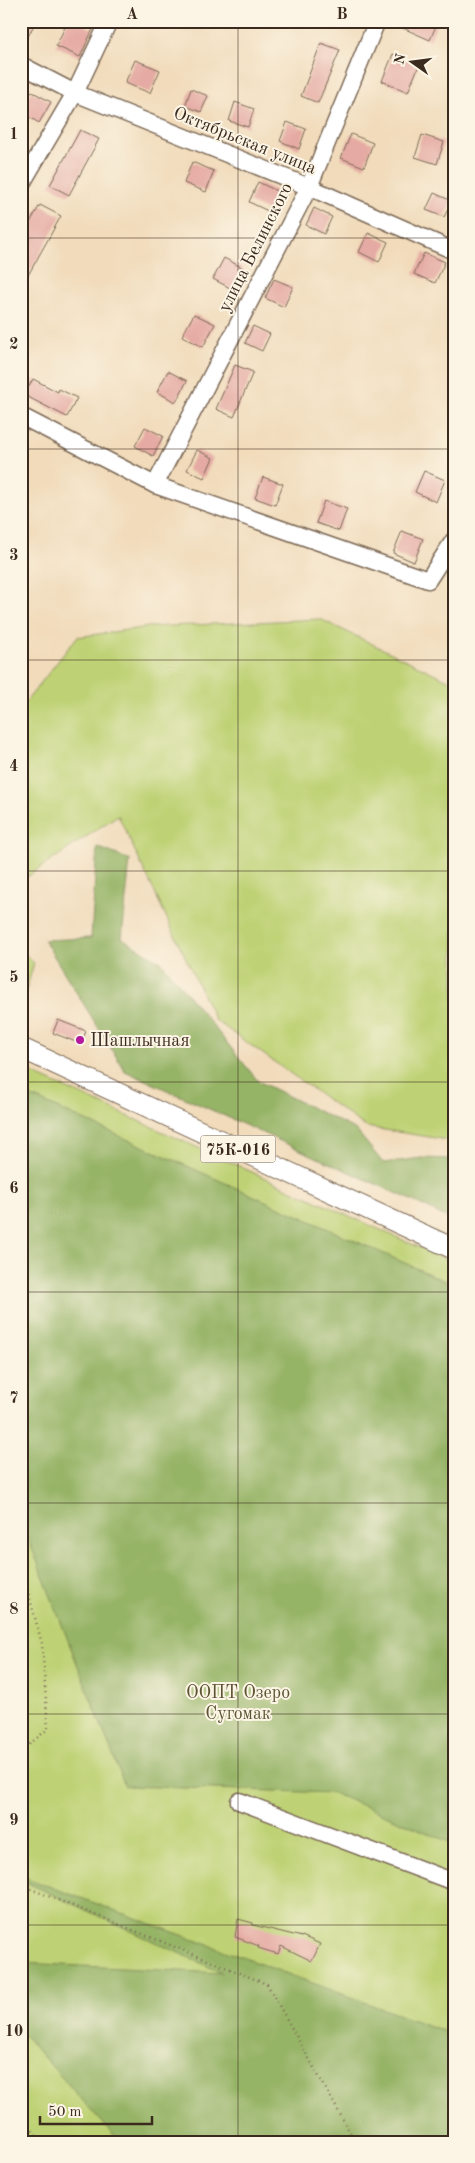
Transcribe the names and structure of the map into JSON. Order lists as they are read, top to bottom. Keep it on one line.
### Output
{"streets":{"main road":["75К-016"],"street":["Октябрьская улица","улица Белинского"]},"crossings":[["Октябрьская улица","улица Белинского"]],"parks":["ООПТ Озеро Сугомак"],"places":["Шашлычная"],"scale_bar":"50 m","north":"left","grid":{"columns":["A","B"],"rows":["1","2","3","4","5","6","7","8","9","10"]}}
